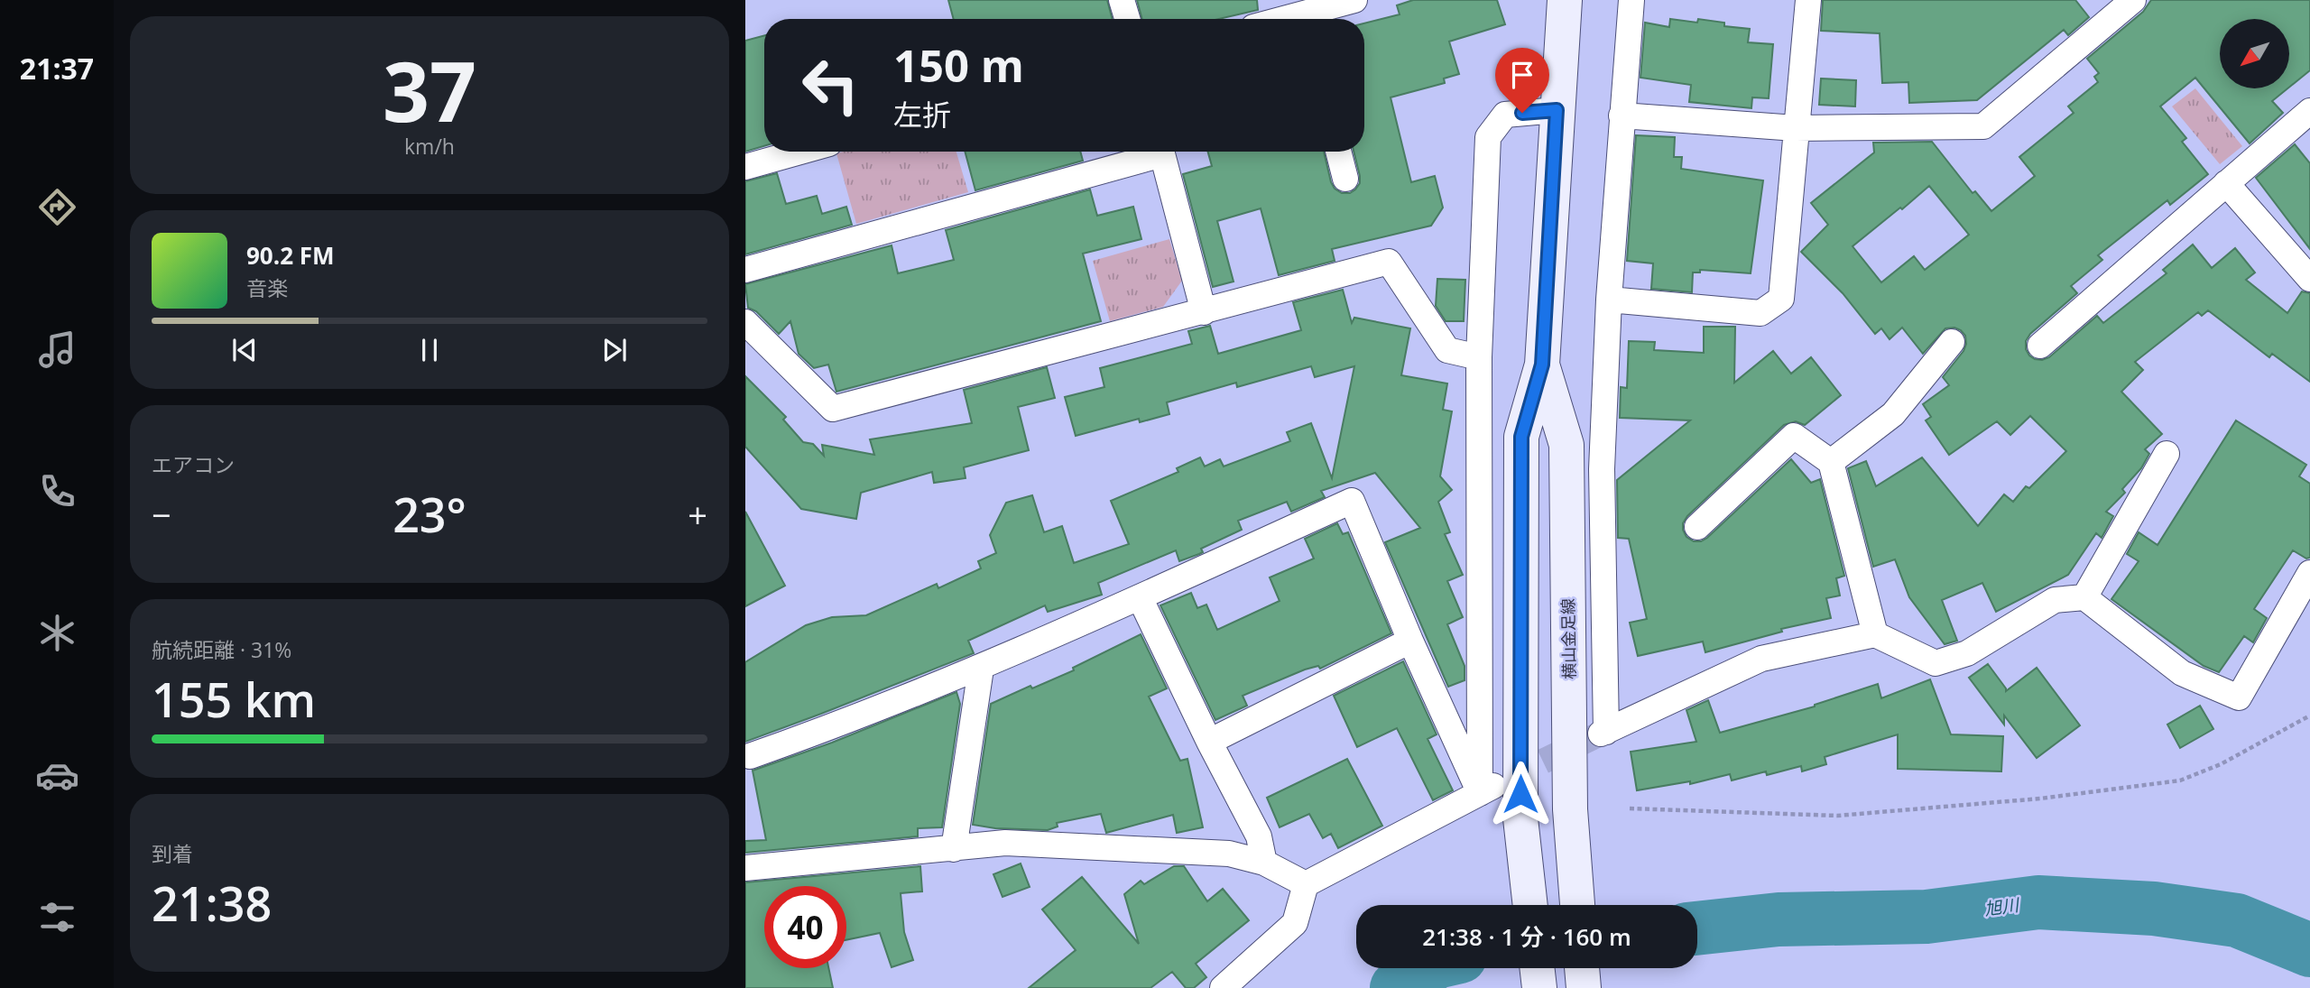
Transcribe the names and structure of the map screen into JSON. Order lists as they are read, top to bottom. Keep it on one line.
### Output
{"streets":{"street":["横山金足線"]},"water":["旭川"],"north":"bottom left","page":{"tabs":"21:37","tile":[["37","km/h"],"エアコン",["航続距離 · 31%","155 km"],["到着","21:38"]],"turn":["150 m","左折"],"song":["90.2 FM","音楽"],"heat":["−","23°","+"],"limit":"40","trip":"21:38 · 1 分 · 160 m"}}
